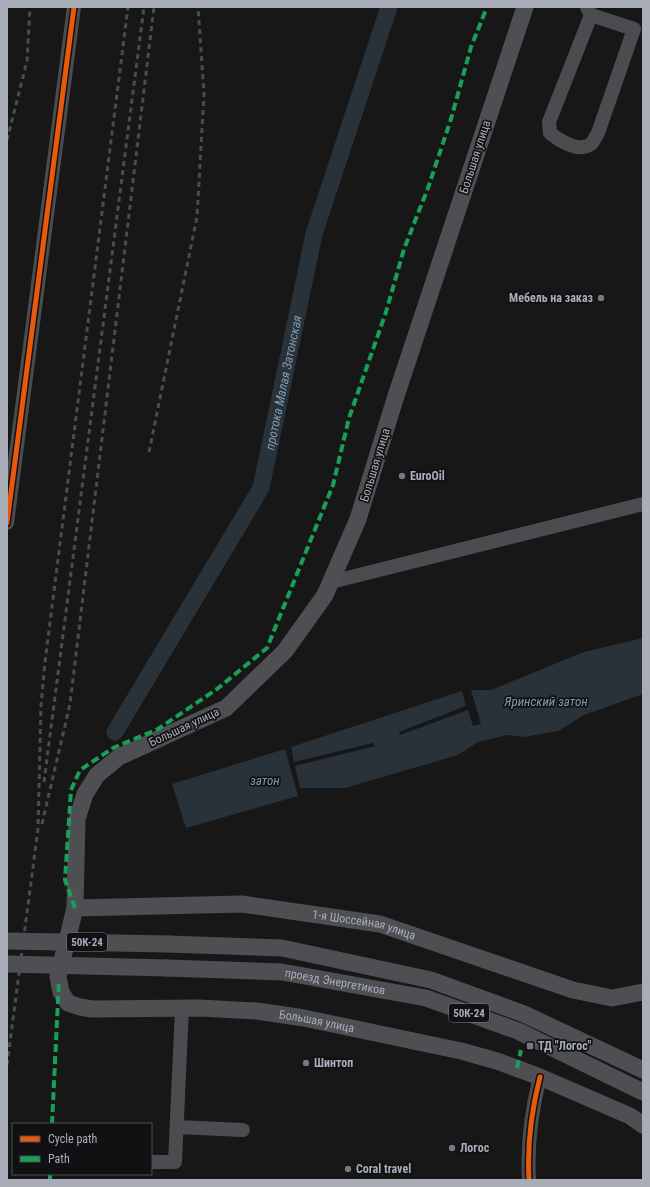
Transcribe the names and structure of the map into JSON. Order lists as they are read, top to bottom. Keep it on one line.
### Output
{"streets":{"main road":["Большая улица","1-я Шоссейная улица","50К-24","проезд Энергетиков"]},"crossings":[["Большая улица","1-я Шоссейная улица"]],"water":["протока Малая Затонская","Яринский затон","затон"],"places":{"other":["Мебель на заказ","EuroOil","Шинтоп","Логос","Coral travel"],"transit":["ТД \"Логос\""]},"legend":["Cycle path","Path"]}
